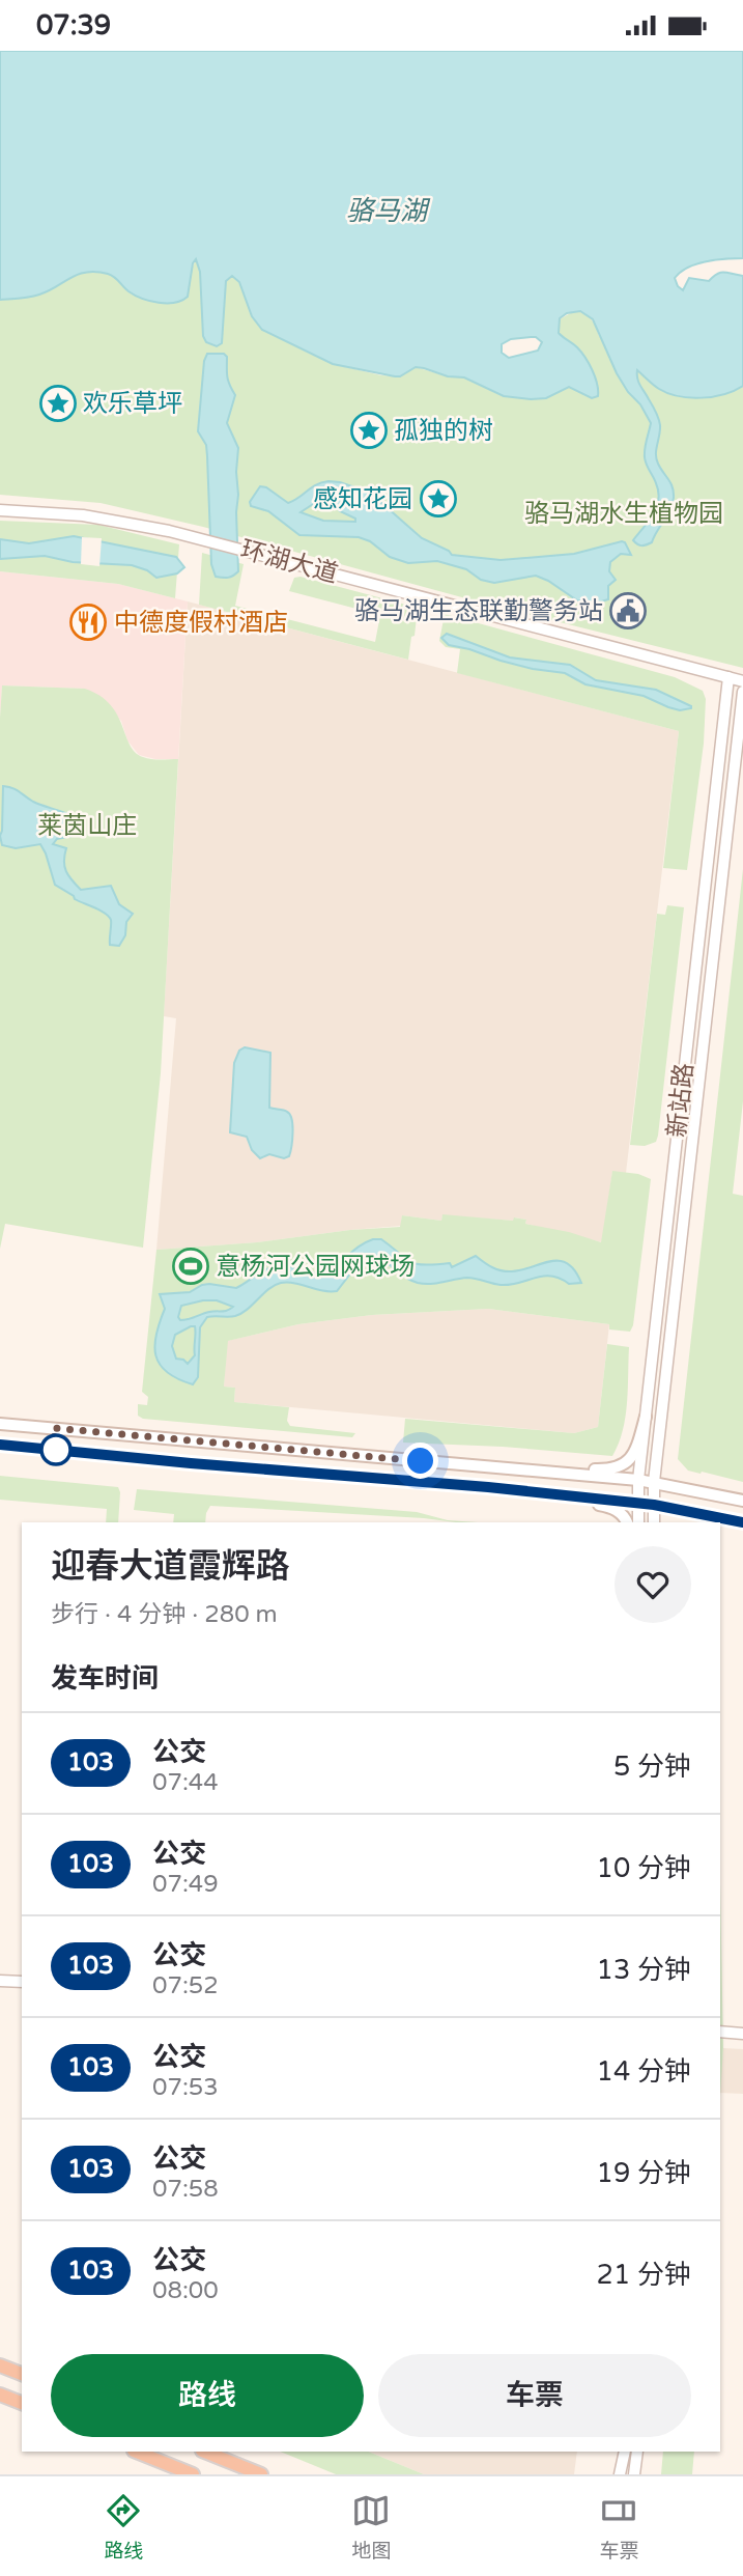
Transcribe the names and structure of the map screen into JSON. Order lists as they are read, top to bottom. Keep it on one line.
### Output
{"streets":{"street":["环湖大道","新站路"]},"crossings":[["环湖大道","新站路"]],"water":["骆马湖"],"parks":["骆马湖水生植物园","莱茵山庄"],"places":{"place":["欢乐草坪","孤独的树","感知花园"],"public building":["骆马湖生态联勤警务站"],"restaurant":["中德度假村酒店"],"sports":["意杨河公园网球场"]},"lines":["bus line 103"],"page":{"status":"07:39","heading":[["迎春大道霞辉路","步行 · 4 分钟 · 280 m"],"发车时间"],"list":[{"mark":"103","name":"公交","note":"07:44","value":"5 分钟"},{"mark":"103","name":"公交","note":"07:49","value":"10 分钟"},{"mark":"103","name":"公交","note":"07:52","value":"13 分钟"},{"mark":"103","name":"公交","note":"07:53","value":"14 分钟"},{"mark":"103","name":"公交","note":"07:58","value":"19 分钟"},{"mark":"103","name":"公交","note":"08:00","value":"21 分钟"}],"buttons":["路线","车票"],"tabs":["路线","地图","车票"]}}
